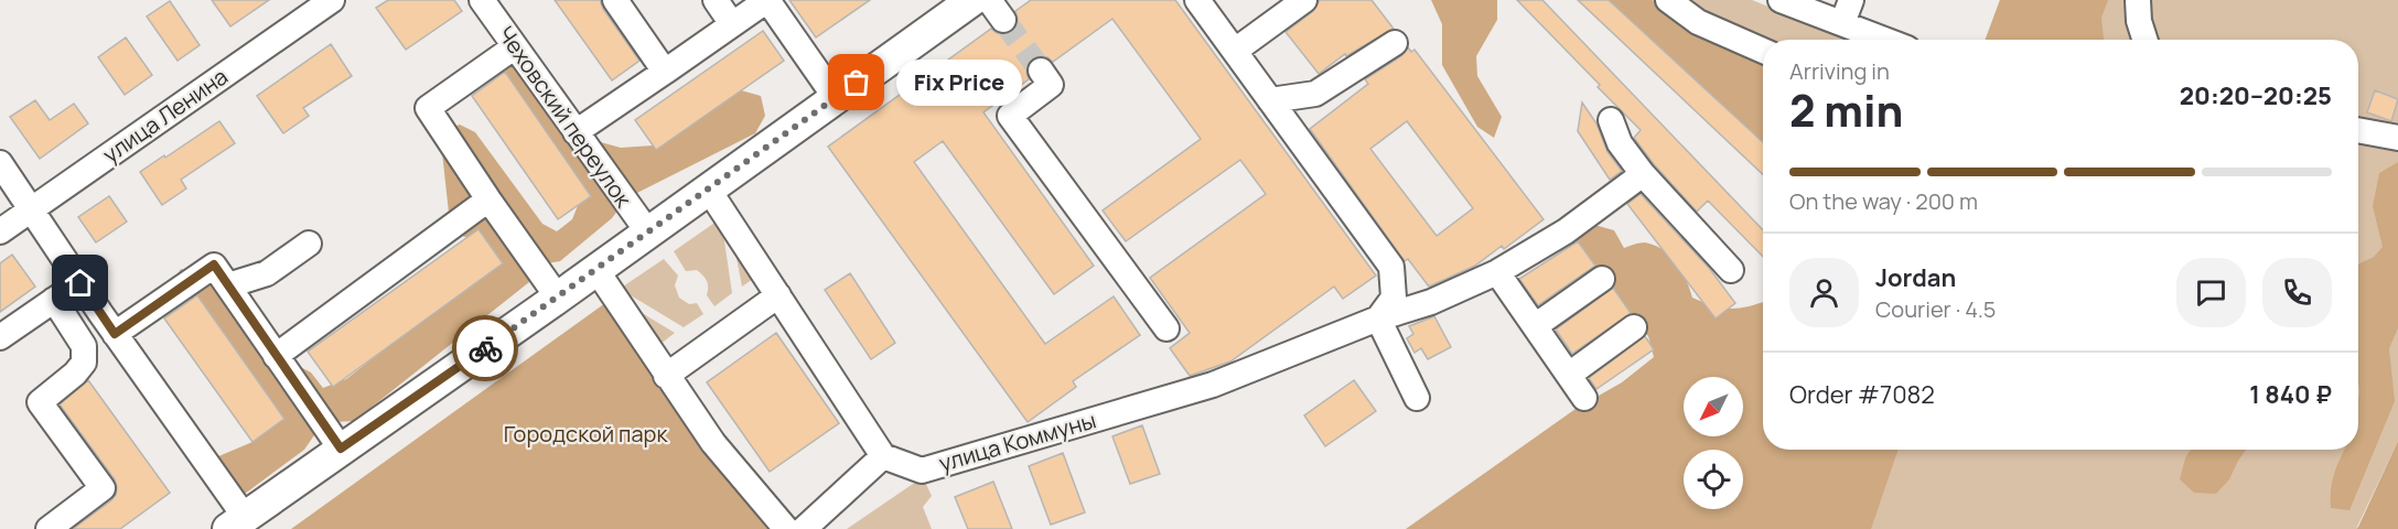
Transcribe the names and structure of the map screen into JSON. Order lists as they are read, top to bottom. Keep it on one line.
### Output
{"streets":{"street":["улица Ленина","Чеховский переулок","улица Коммуны"]},"parks":["Городской парк"],"places":["Fix Price"],"north":"bottom left","page":{"heading":["2 min","Arriving in","20:20–20:25"],"panel":["Jordan","Courier · 4.5","Order #7082","1 840 ₽"],"bubble":"Fix Price","bar":"On the way · 200 m"}}
